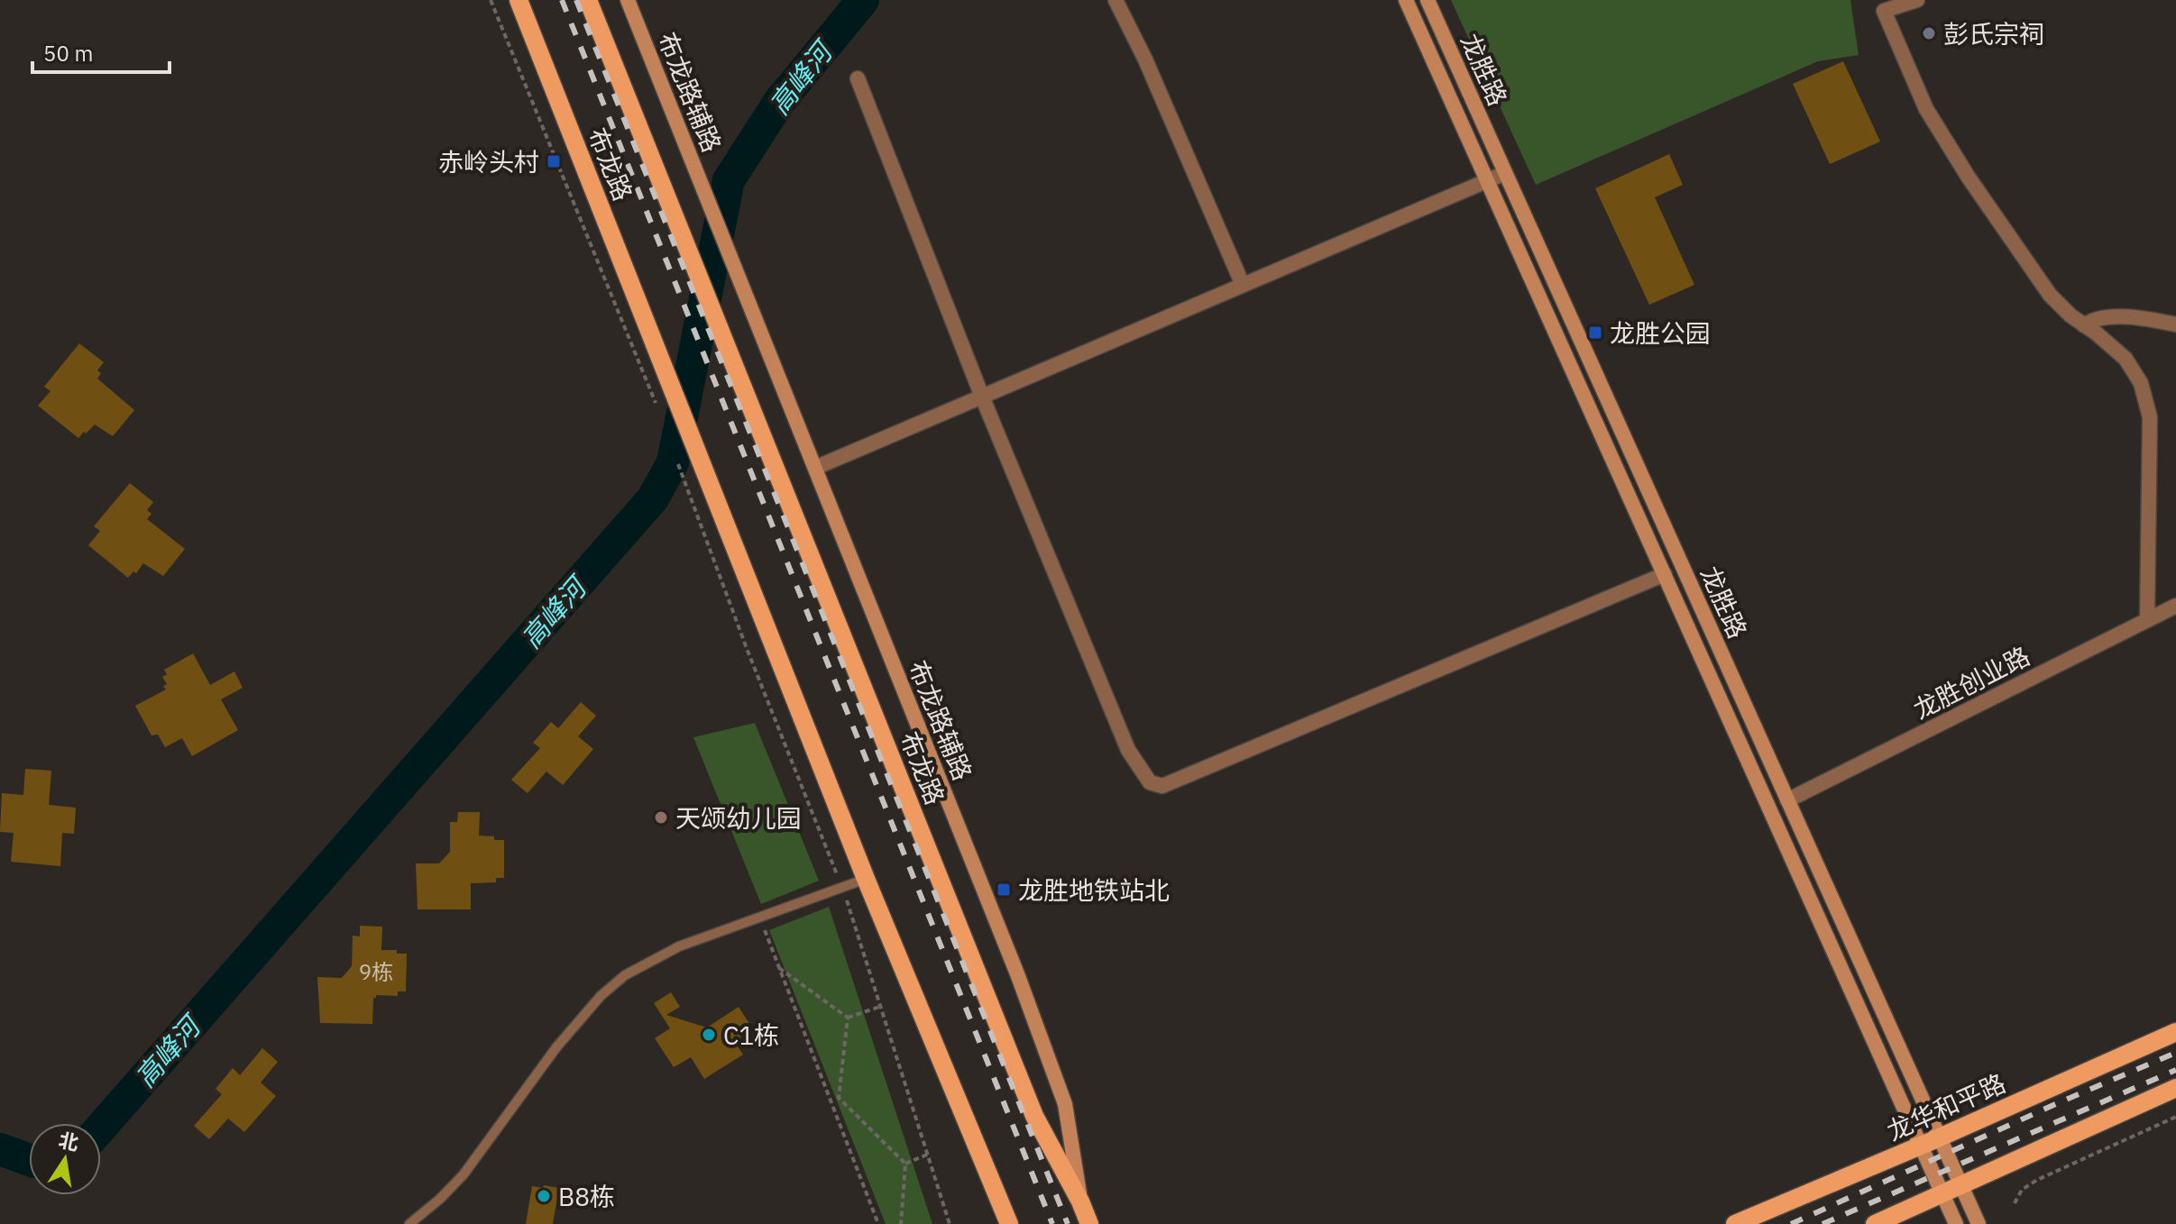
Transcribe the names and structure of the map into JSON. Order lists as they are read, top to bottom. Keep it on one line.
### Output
{"streets":{"main road":["龙胜路","布龙路辅路","布龙路","龙华和平路"],"street":["龙胜创业路"]},"crossings":[["龙胜路","龙胜创业路"],["龙胜路","龙华和平路"],["布龙路辅路","布龙路"]],"water":["高峰河"],"places":{"other":["彭氏宗祠","天颂幼儿园","C1栋","B8栋"],"transit":["赤岭头村","龙胜公园","龙胜地铁站北"]},"house_numbers":["9栋"],"scale_bar":"50 m","north":"top"}
